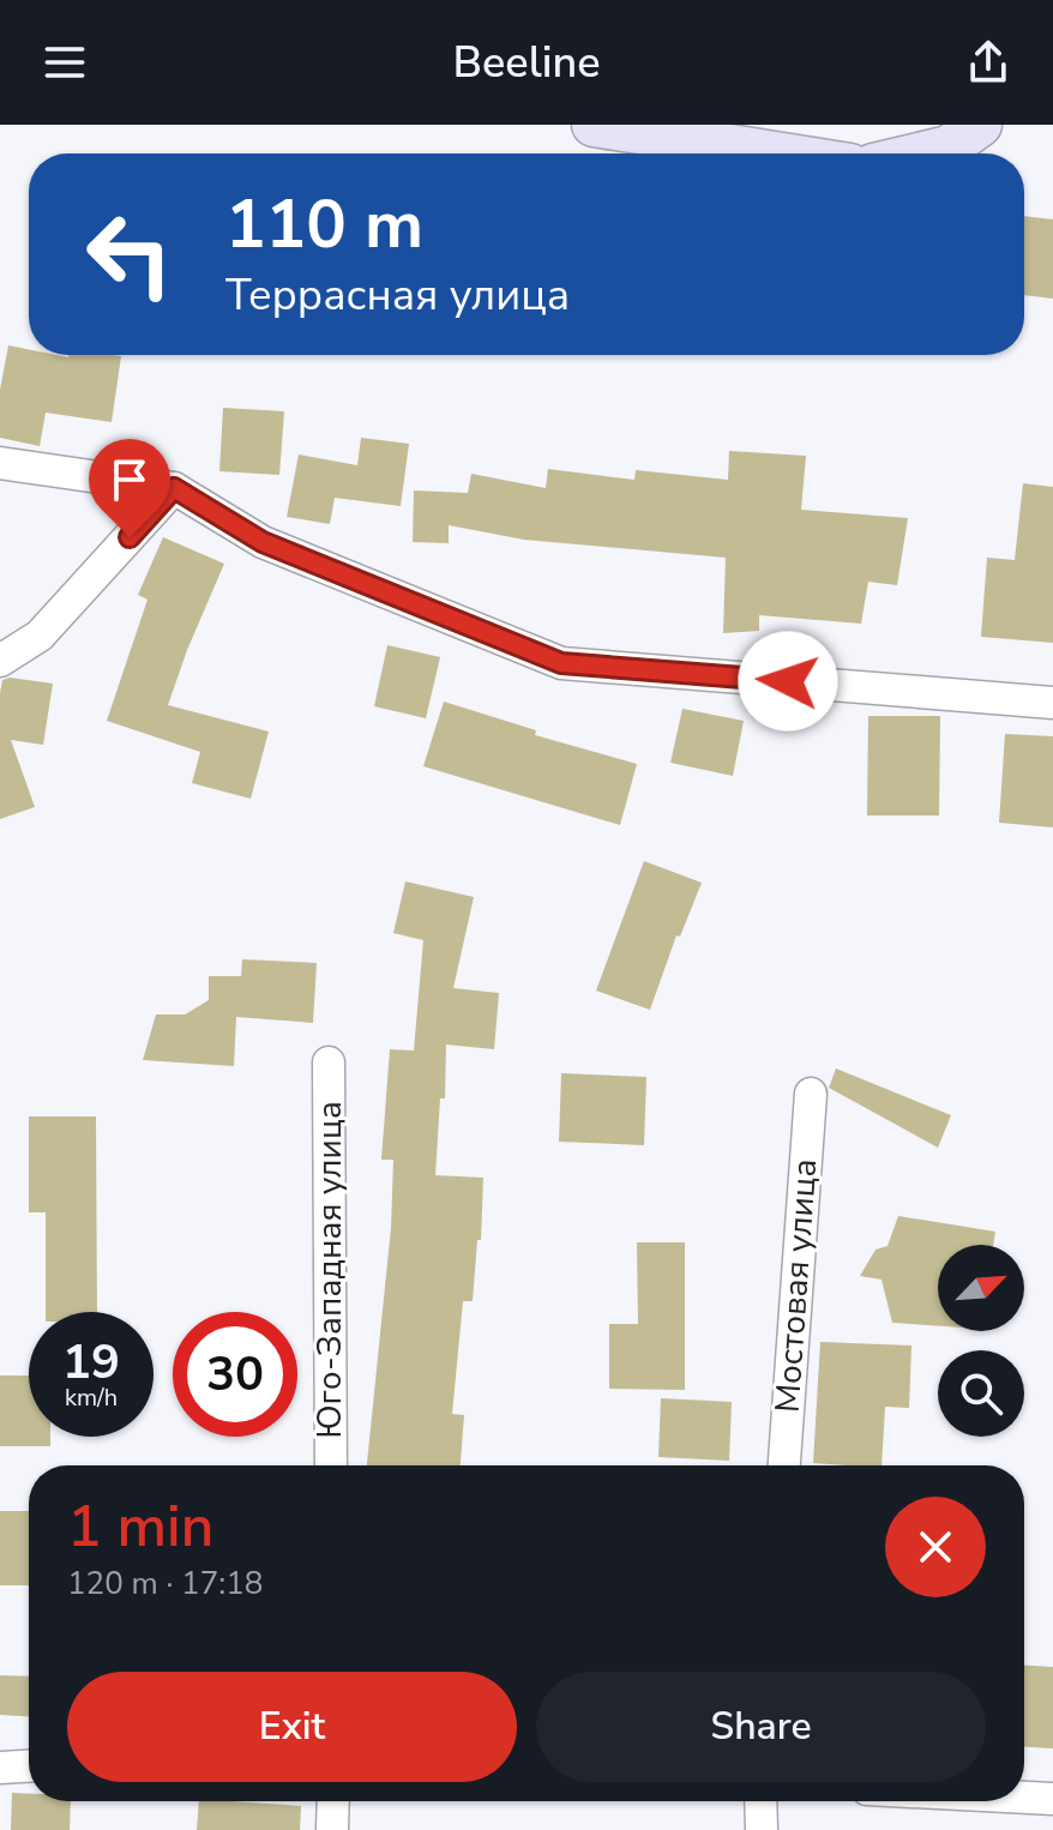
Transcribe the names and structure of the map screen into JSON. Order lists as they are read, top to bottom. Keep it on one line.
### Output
{"streets":{"street":["Юго-Западная улица","Мостовая улица"]},"north":"top right","page":{"header":"Beeline","turn":["110 m","Террасная улица"],"speed":"19 km/h","limit":"30","heading":["1 min","120 m · 17:18"],"buttons":["Exit","Share"]}}
